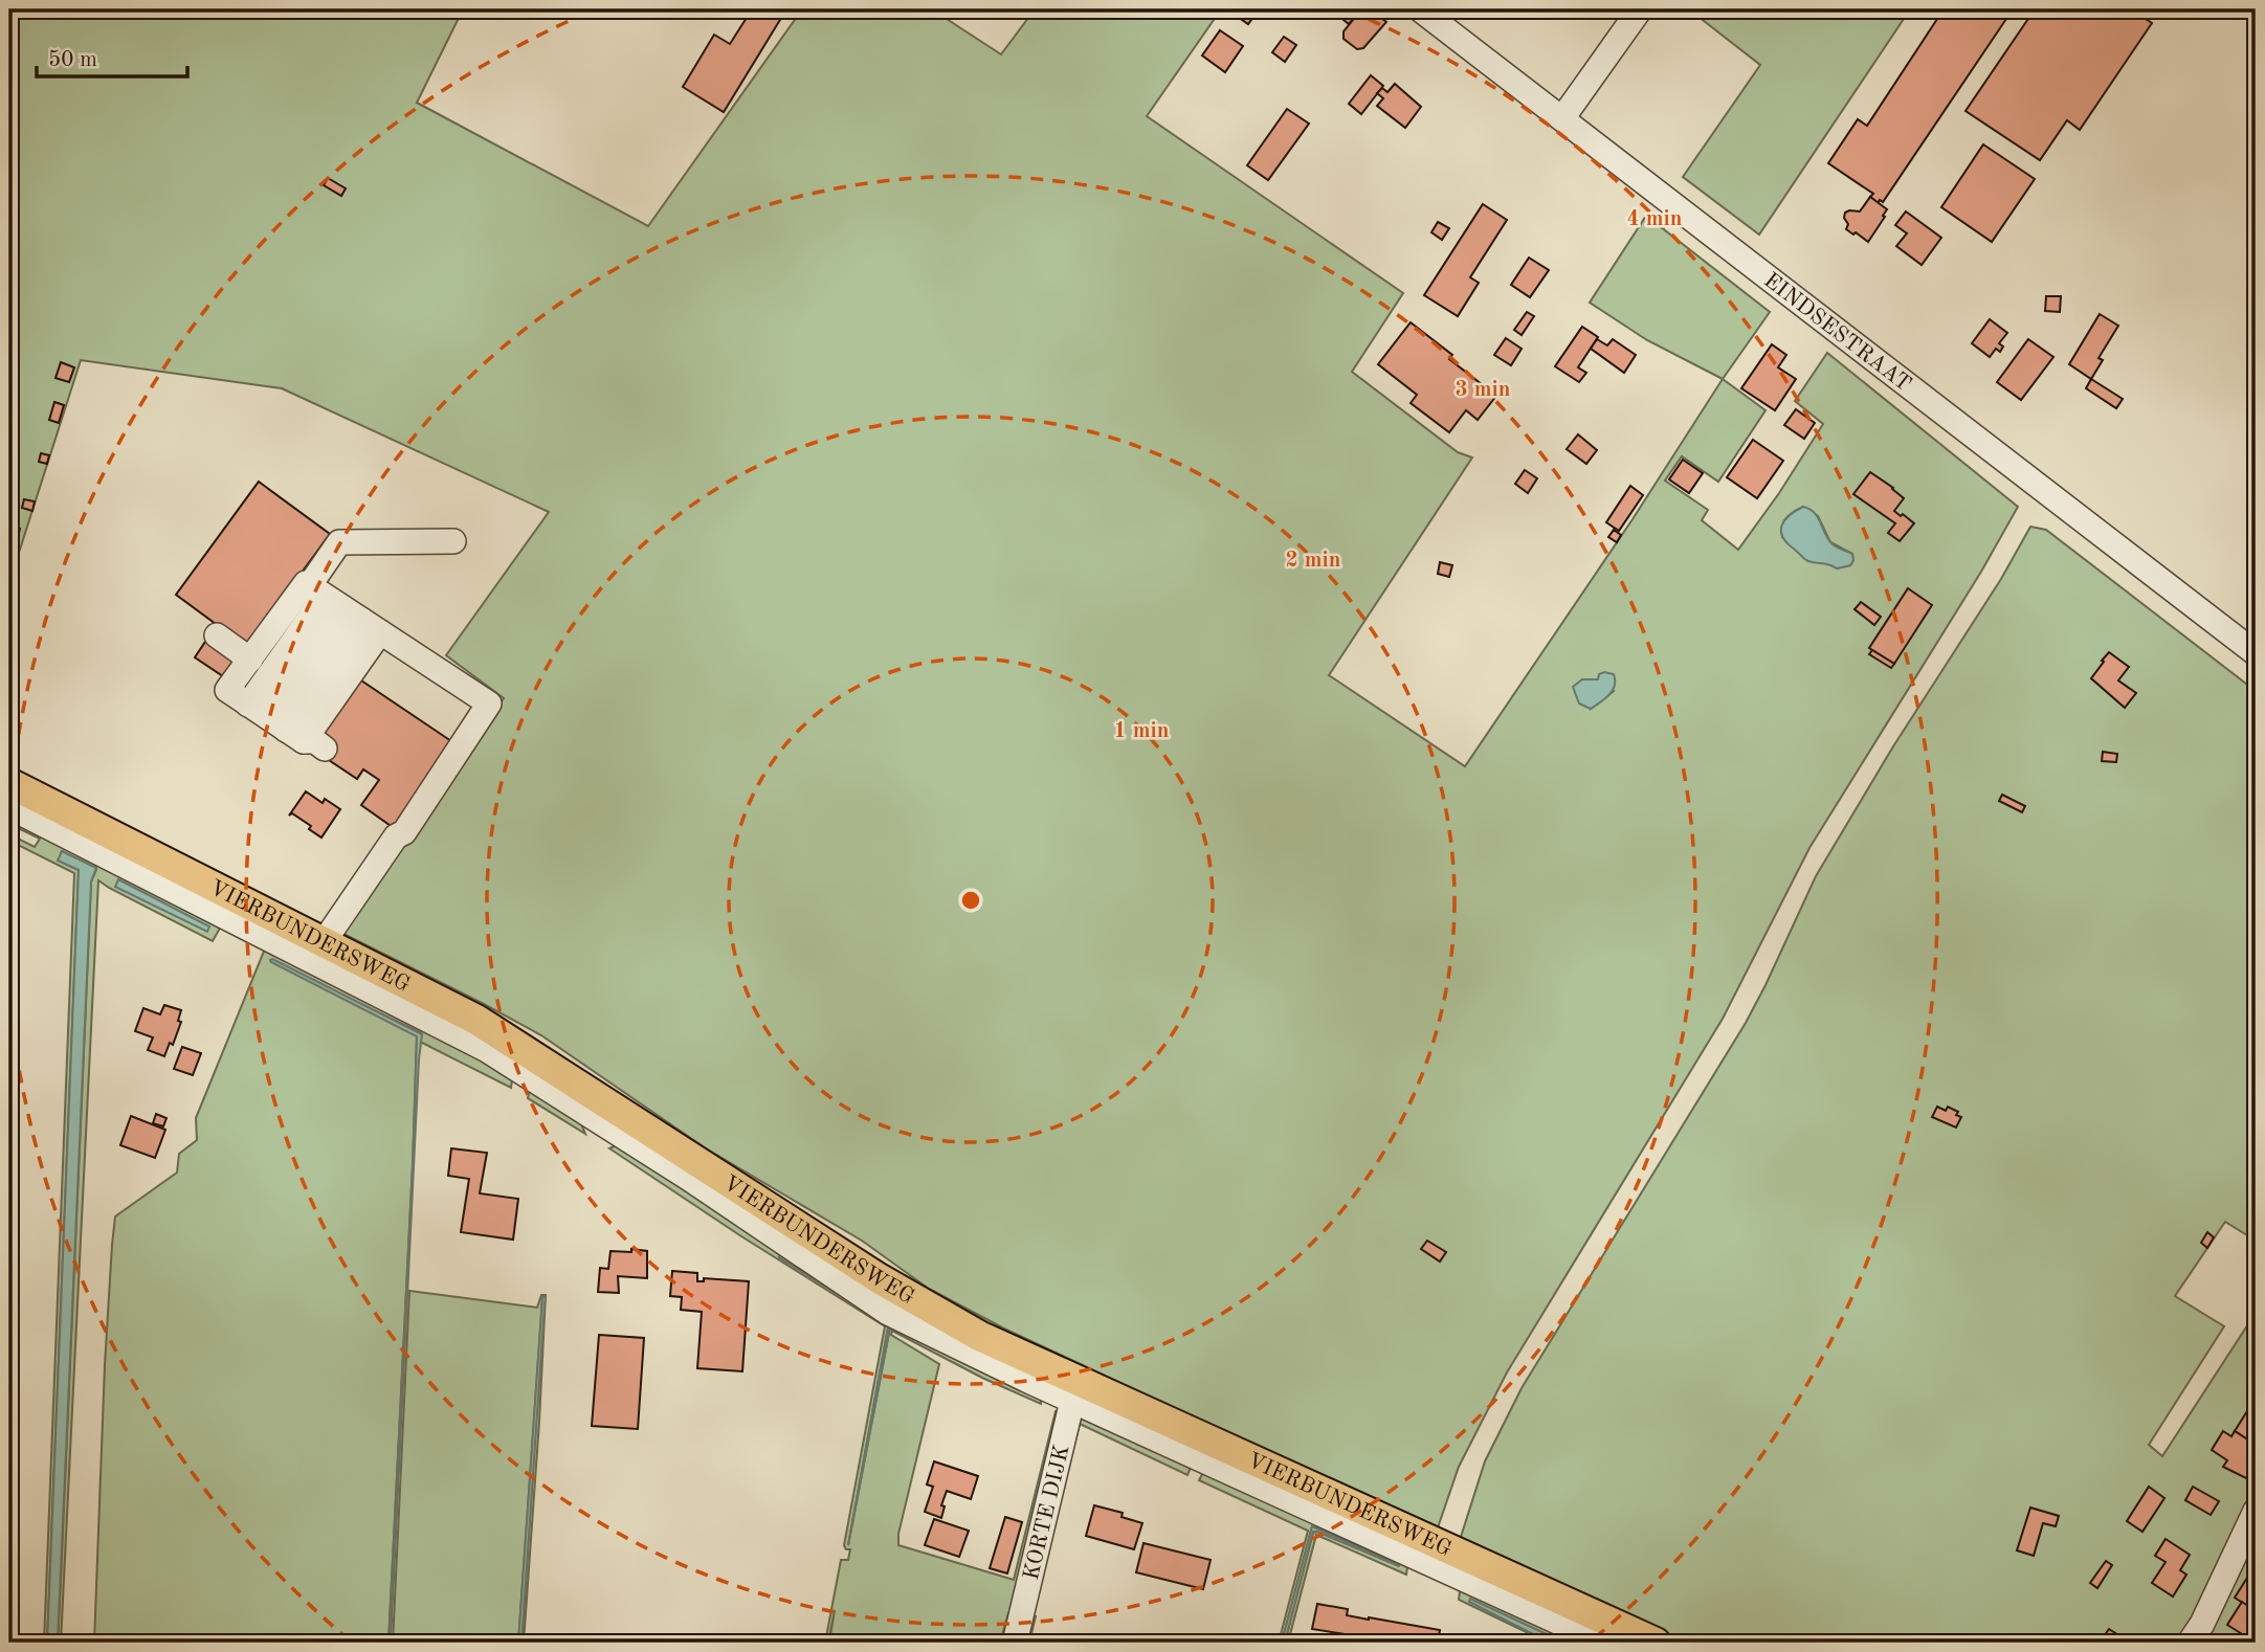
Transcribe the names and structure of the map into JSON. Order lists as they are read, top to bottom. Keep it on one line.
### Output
{"streets":{"main road":["VIERBUNDERSWEG"],"street":["EINDSESTRAAT","KORTE DIJK"]},"crossings":[["VIERBUNDERSWEG","KORTE DIJK"]],"scale_bar":"50 m","rings":["4 min","3 min","2 min","1 min"]}
